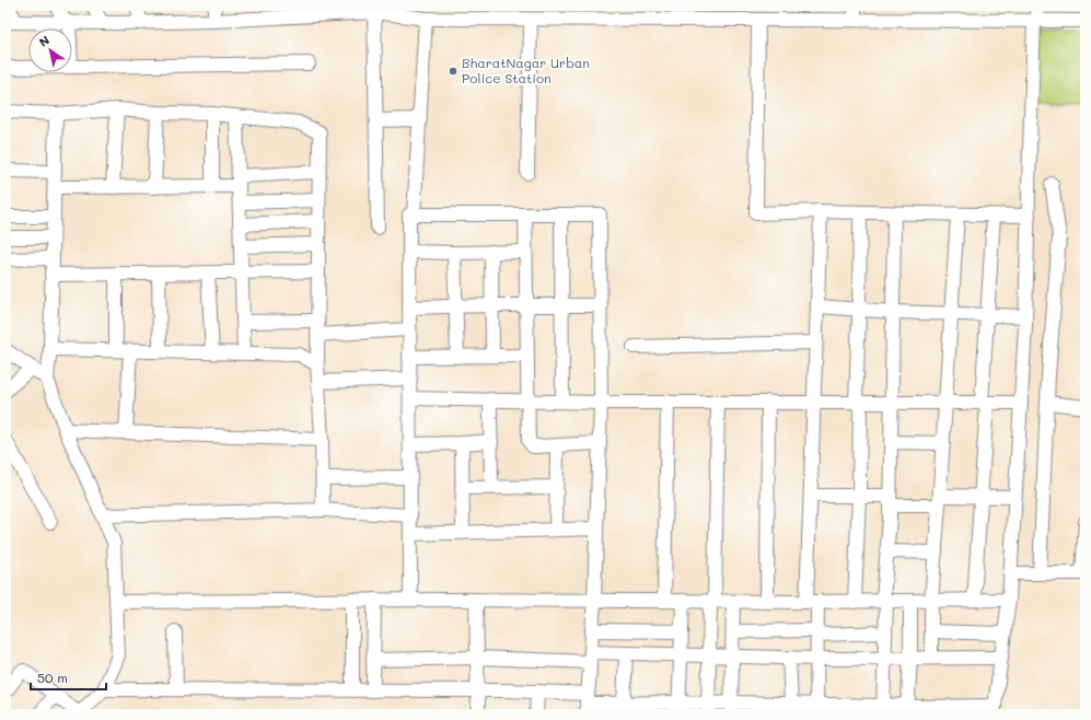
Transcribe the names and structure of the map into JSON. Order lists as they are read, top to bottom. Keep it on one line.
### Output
{"places":["BharatNagar Urban Police Station"],"scale_bar":"50 m","north":"top left"}
